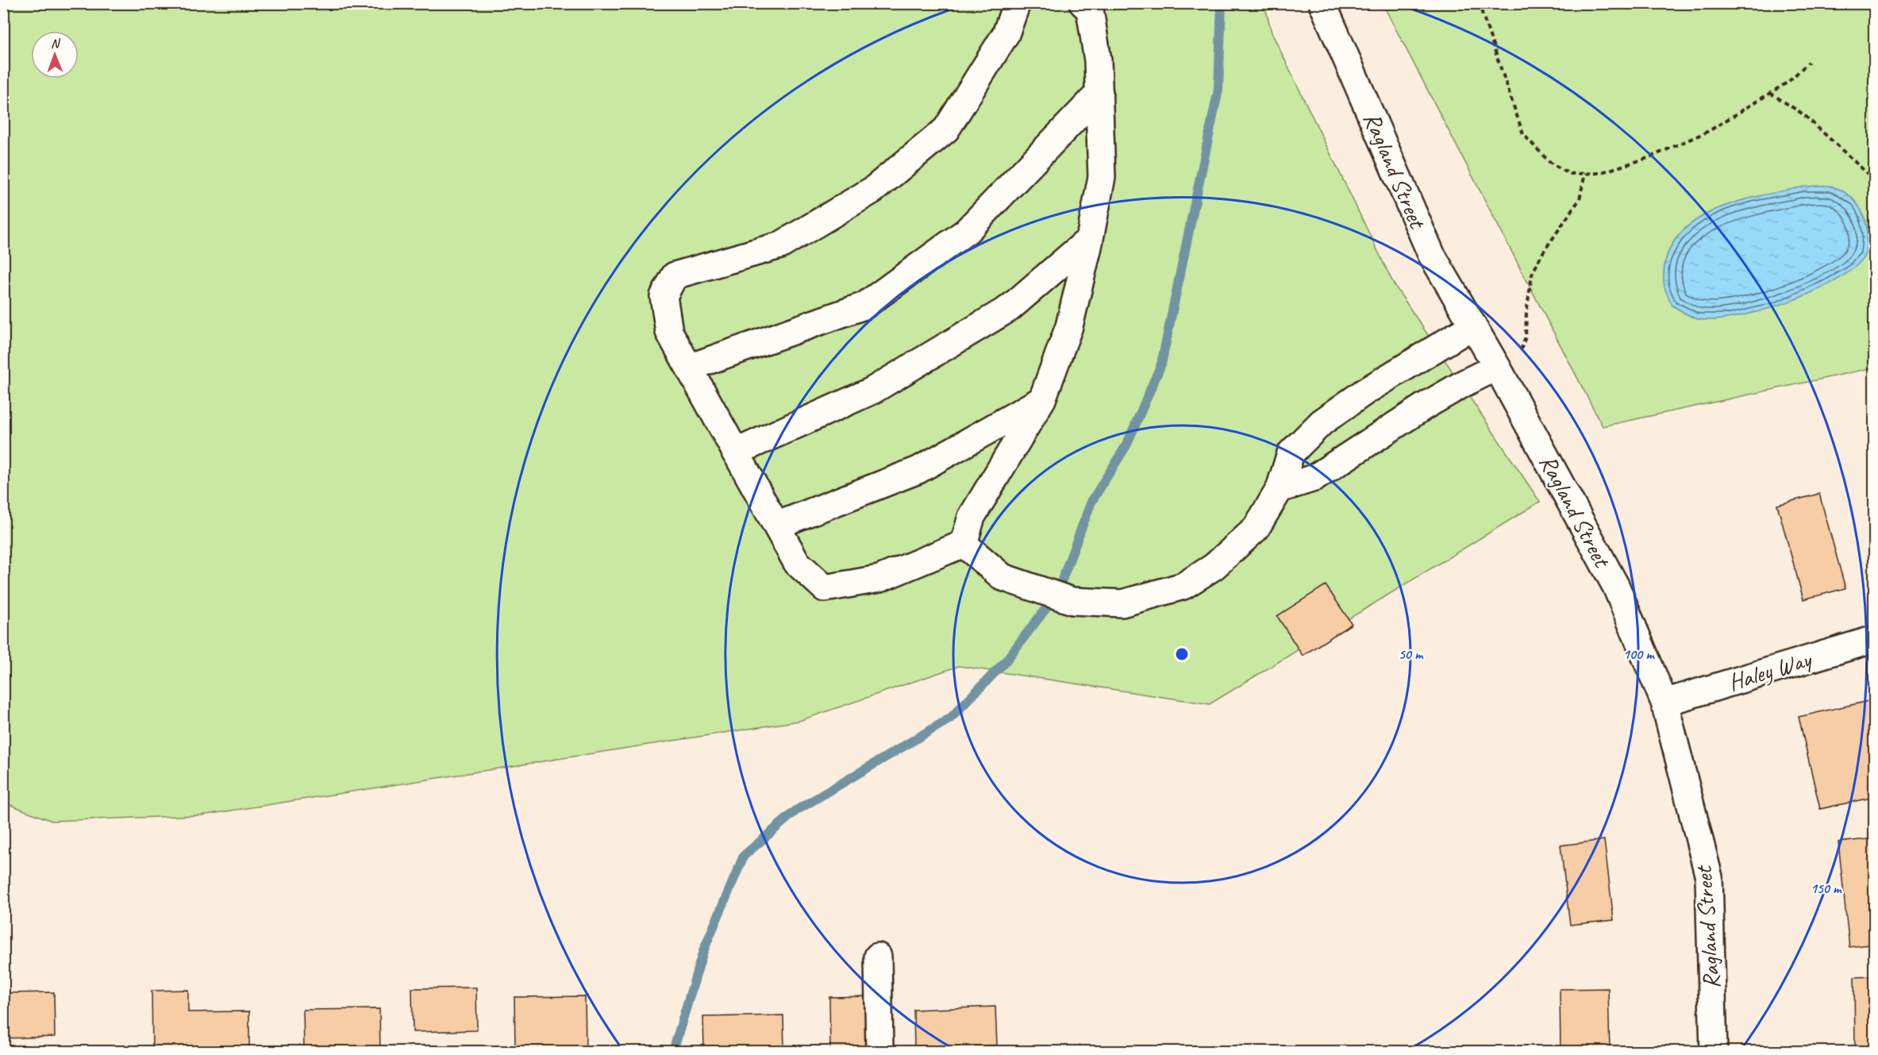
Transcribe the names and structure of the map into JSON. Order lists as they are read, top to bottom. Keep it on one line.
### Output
{"streets":{"street":["Ragland Street","Haley Way"]},"crossings":[["Ragland Street","Haley Way"]],"north":"top","rings":["50 m","100 m","150 m"]}
